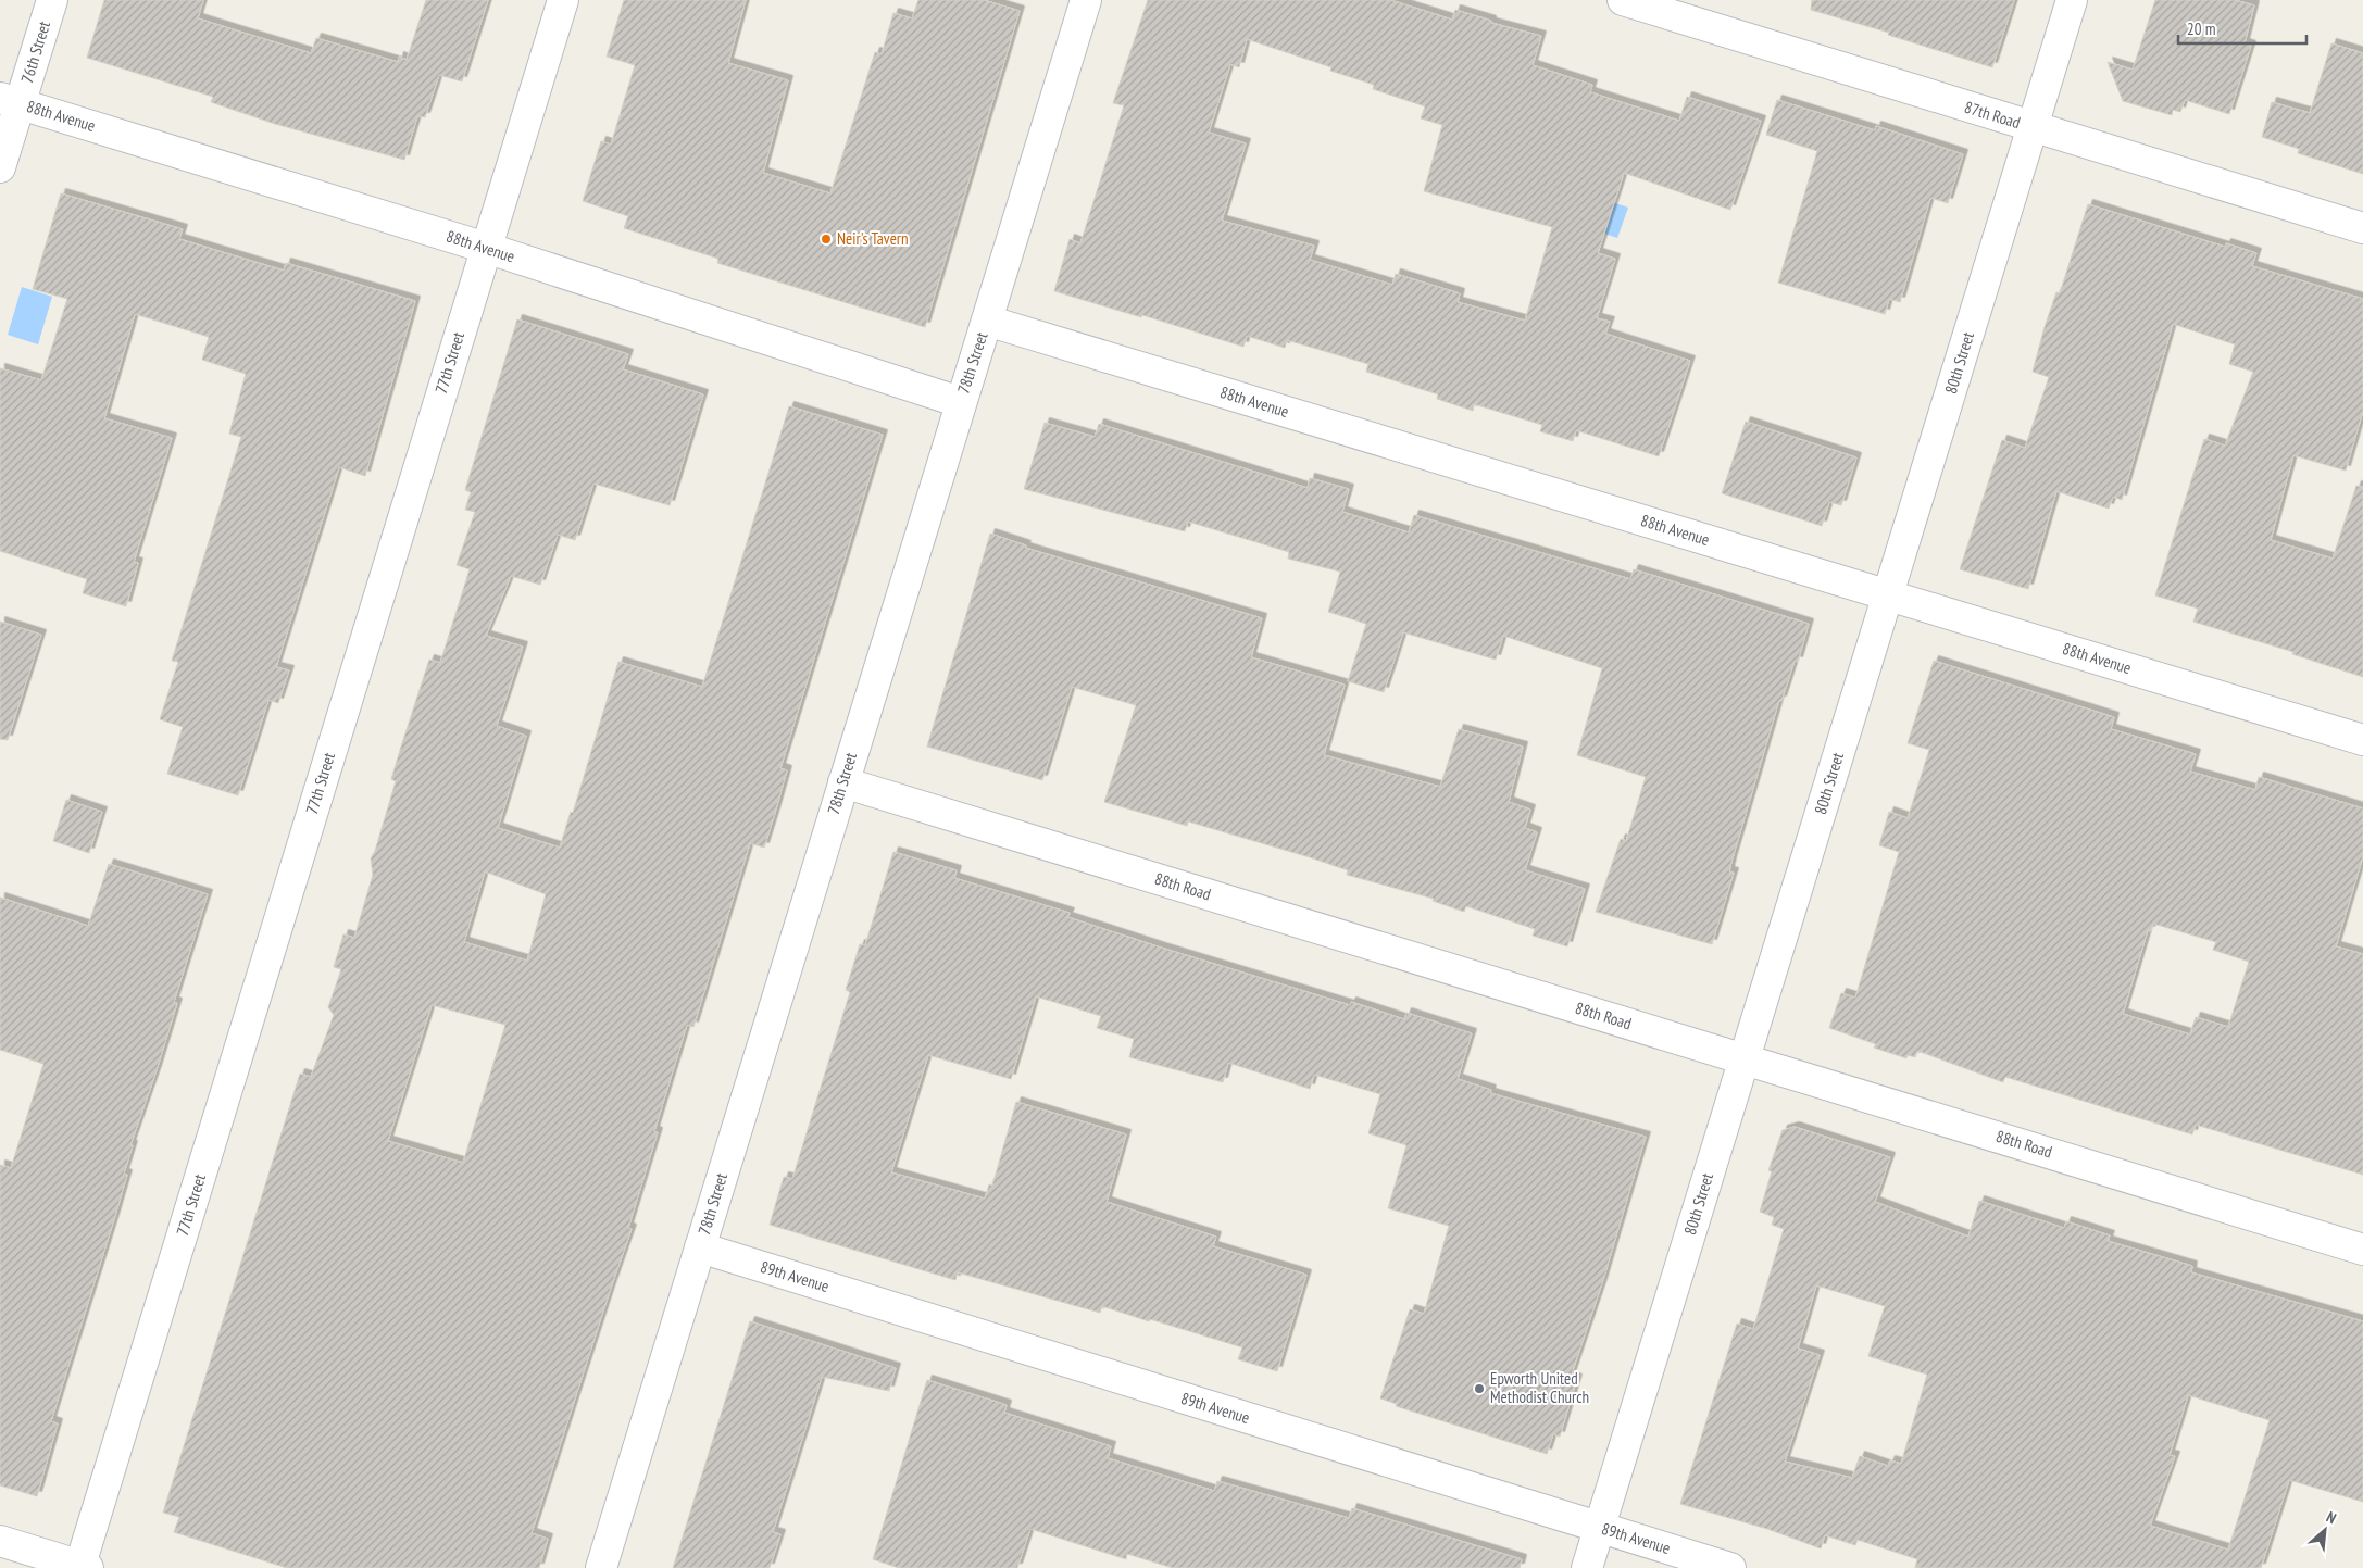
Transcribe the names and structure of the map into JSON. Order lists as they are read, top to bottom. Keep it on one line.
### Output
{"streets":{"street":["76th Street","87th Road","88th Avenue","77th Street","78th Street","80th Street","88th Road","89th Avenue"]},"crossings":[["76th Street","88th Avenue"],["87th Road","80th Street"],["88th Avenue","77th Street"],["88th Avenue","78th Street"],["88th Avenue","80th Street"],["78th Street","88th Road"],["78th Street","89th Avenue"],["80th Street","88th Road"],["80th Street","89th Avenue"]],"places":["Neir's Tavern","Epworth United Methodist Church"],"scale_bar":"20 m","north":"top right"}
